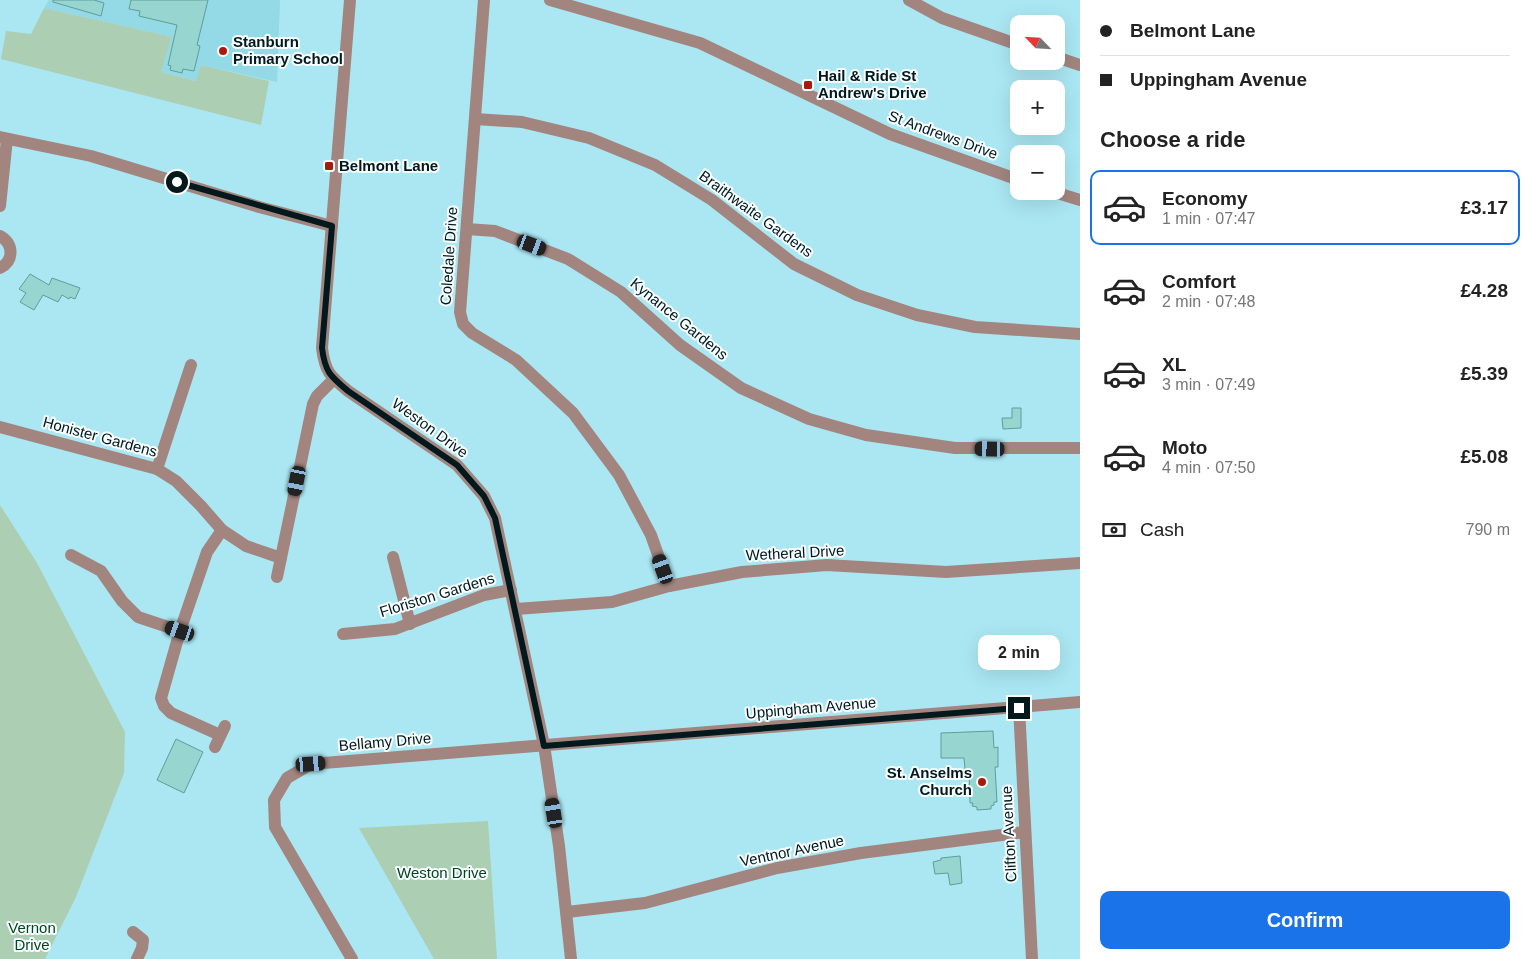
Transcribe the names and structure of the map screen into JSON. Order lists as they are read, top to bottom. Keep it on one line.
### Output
{"streets":{"street":["St Andrews Drive","Braithwaite Gardens","Coledale Drive","Kynance Gardens","Weston Drive","Honister Gardens","Wetheral Drive","Floriston Gardens","Uppingham Avenue","Bellamy Drive","Clifton Avenue","Ventnor Avenue"]},"crossings":[["Braithwaite Gardens","Coledale Drive"],["Coledale Drive","Kynance Gardens"],["Coledale Drive","Wetheral Drive"],["Weston Drive","Wetheral Drive"],["Weston Drive","Floriston Gardens"],["Weston Drive","Uppingham Avenue"],["Weston Drive","Bellamy Drive"],["Weston Drive","Ventnor Avenue"],["Uppingham Avenue","Bellamy Drive"],["Uppingham Avenue","Clifton Avenue"],["Clifton Avenue","Ventnor Avenue"]],"parks":["Weston Drive","Vernon Drive"],"places":{"other":["Stanburn Primary School","St. Anselms Church"],"transit":["Hail & Ride St Andrew's Drive","Belmont Lane"]},"north":"top left","page":{"banner":["Belmont Lane","Uppingham Avenue"],"map_buttons":["+","−"],"heading":"Choose a ride","list":[{"name":"Economy","note":"1 min · 07:47","value":"£3.17"},{"name":"Comfort","note":"2 min · 07:48","value":"£4.28"},{"name":"XL","note":"3 min · 07:49","value":"£5.39"},{"name":"Moto","note":"4 min · 07:50","value":"£5.08"}],"pay":["Cash","790 m"],"bubble":"2 min","buttons":"Confirm"}}
